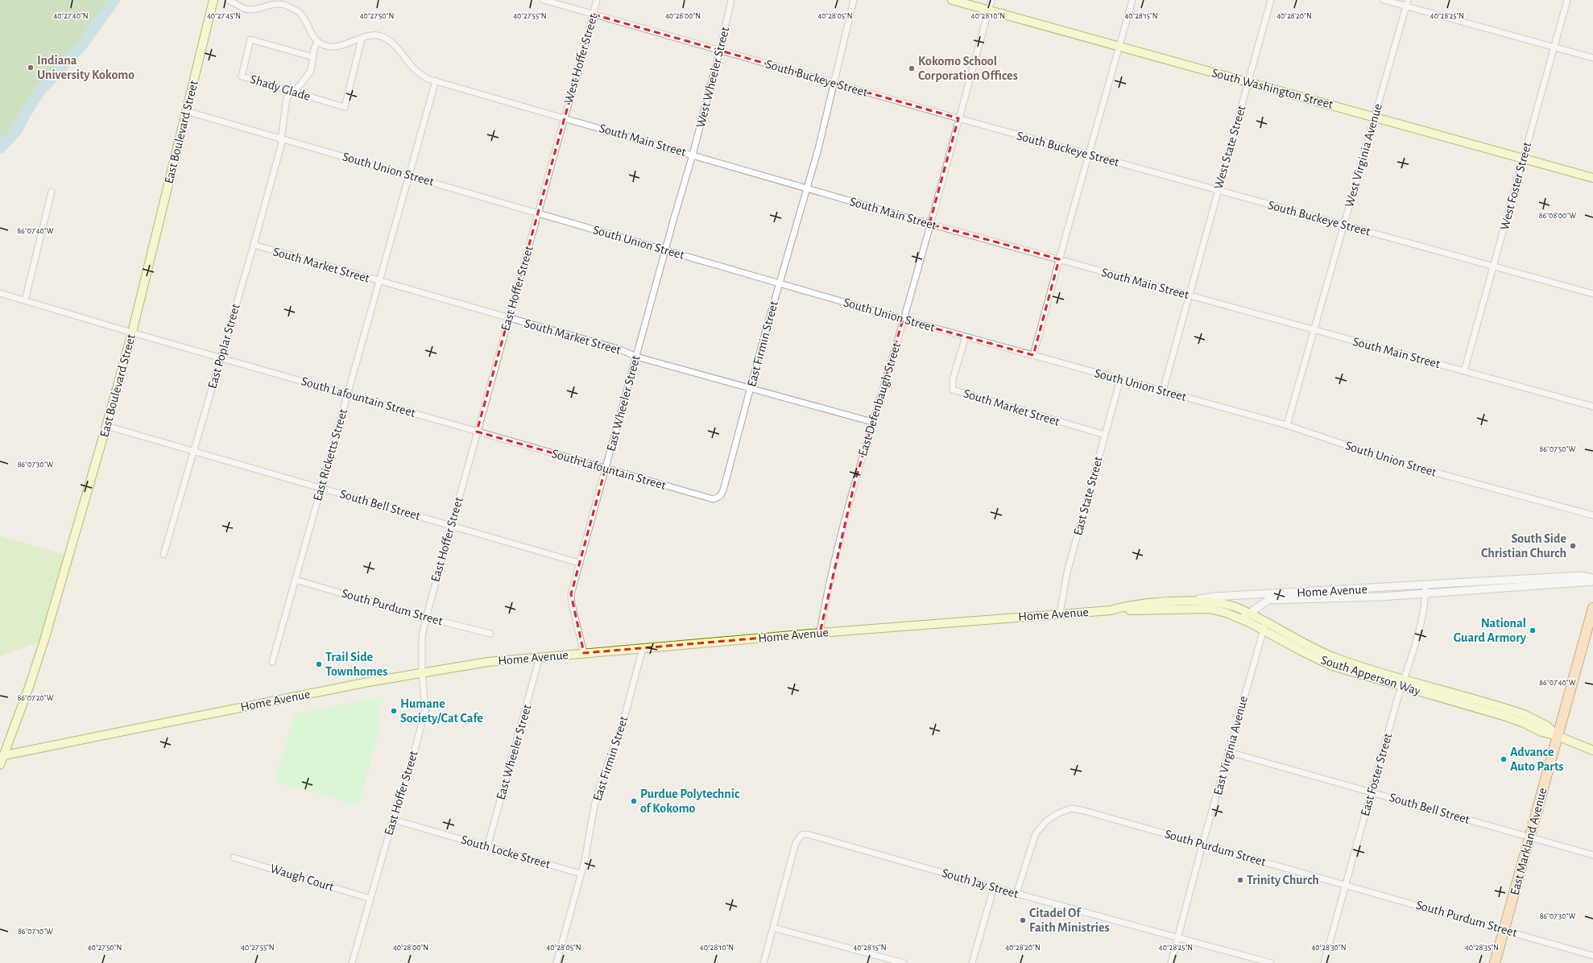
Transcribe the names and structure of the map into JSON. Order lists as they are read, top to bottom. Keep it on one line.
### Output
{"streets":{"main road":["South Washington Street","East Boulevard Street","Home Avenue","South Apperson Way","East Markland Avenue"],"street":["West Hoffer Street","West Wheeler Street","South Buckeye Street","Shady Glade","South Main Street","West State Street","West Virginia Avenue","South Union Street","West Foster Street","South Market Street","East Hoffer Street","East Firmin Street","East Poplar Street","South Lafountain Street","East Defenbaugh Street","East Wheeler Street","East Ricketts Street","East State Street","South Bell Street","South Purdum Street","East Virginia Avenue","East Foster Street","South Locke Street","Waugh Court","South Jay Street"]},"crossings":[["West Hoffer Street","South Buckeye Street"],["West Hoffer Street","South Main Street"],["West Hoffer Street","East Hoffer Street"],["West Wheeler Street","South Buckeye Street"],["West Wheeler Street","South Main Street"],["West Wheeler Street","East Wheeler Street"],["South Buckeye Street","West State Street"],["South Buckeye Street","West Virginia Avenue"],["South Buckeye Street","West Foster Street"],["South Buckeye Street","East Firmin Street"],["South Buckeye Street","East Defenbaugh Street"],["Shady Glade","South Main Street"],["Shady Glade","East Poplar Street"],["South Washington Street","West State Street"],["South Washington Street","West Virginia Avenue"],["South Washington Street","West Foster Street"],["South Washington Street","East Defenbaugh Street"],["East Boulevard Street","South Union Street"],["East Boulevard Street","South Lafountain Street"],["East Boulevard Street","South Bell Street"],["East Boulevard Street","Home Avenue"],["South Main Street","West State Street"],["South Main Street","West Virginia Avenue"],["South Main Street","West Foster Street"],["South Main Street","East Hoffer Street"],["South Main Street","East Firmin Street"],["South Main Street","East Poplar Street"],["South Main Street","East Defenbaugh Street"],["South Main Street","East Wheeler Street"],["South Main Street","East Ricketts Street"],["South Union Street","South Market Street"],["South Union Street","East Hoffer Street"],["South Union Street","East Firmin Street"],["South Union Street","East Poplar Street"],["South Union Street","East Defenbaugh Street"],["South Union Street","East Wheeler Street"],["South Union Street","East Ricketts Street"],["South Union Street","East State Street"],["South Market Street","East Hoffer Street"],["South Market Street","East Firmin Street"],["South Market Street","East Poplar Street"],["South Market Street","East Defenbaugh Street"],["South Market Street","East Wheeler Street"],["South Market Street","East Ricketts Street"],["South Market Street","East State Street"],["East Hoffer Street","South Lafountain Street"],["East Hoffer Street","South Bell Street"],["East Hoffer Street","Home Avenue"],["East Hoffer Street","South Purdum Street"],["East Hoffer Street","South Locke Street"],["East Hoffer Street","Waugh Court"],["East Firmin Street","South Lafountain Street"],["East Firmin Street","Home Avenue"],["East Firmin Street","South Locke Street"],["East Poplar Street","South Lafountain Street"],["East Poplar Street","South Bell Street"],["South Lafountain Street","East Wheeler Street"],["South Lafountain Street","East Ricketts Street"],["East Defenbaugh Street","Home Avenue"],["East Wheeler Street","South Bell Street"],["East Wheeler Street","Home Avenue"],["East Wheeler Street","South Locke Street"],["East Ricketts Street","South Bell Street"],["East Ricketts Street","South Purdum Street"],["East State Street","Home Avenue"],["South Bell Street","East Virginia Avenue"],["South Bell Street","East Foster Street"],["South Bell Street","East Markland Avenue"],["Home Avenue","South Apperson Way"],["Home Avenue","East Foster Street"],["South Purdum Street","East Virginia Avenue"],["South Purdum Street","East Foster Street"],["South Purdum Street","East Markland Avenue"],["South Purdum Street","South Jay Street"],["South Apperson Way","East Virginia Avenue"],["South Apperson Way","East Foster Street"],["South Apperson Way","East Markland Avenue"],["East Virginia Avenue","South Jay Street"]],"places":["Indiana University Kokomo","Kokomo School Corporation Offices","South Side Christian Church","National Guard Armory","Trail Side Townhomes","Humane Society/Cat Cafe","Advance Auto Parts","Purdue Polytechnic of Kokomo","Trinity Church","Citadel Of Faith Ministries"],"coordinates":["40°27'40\"N","40°27'45\"N","40°27'50\"N","40°27'55\"N","40°28'00\"N","40°28'05\"N","40°28'10\"N","40°28'15\"N","40°28'20\"N","40°28'25\"N","86°08'00\"W","86°07'40\"W","86°07'50\"W","86°07'30\"W","86°07'20\"W","86°07'10\"W","40°28'30\"N","40°28'35\"N"]}
